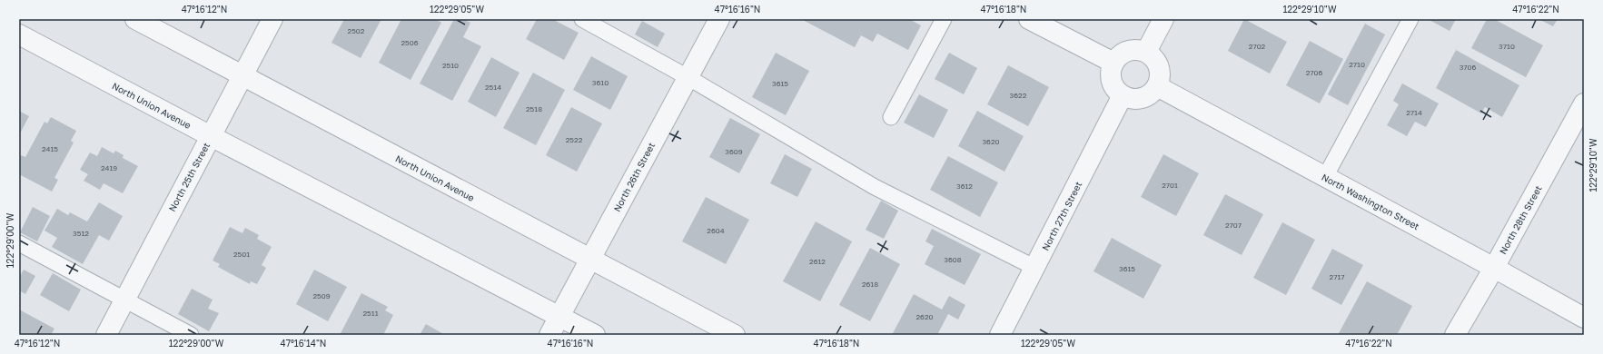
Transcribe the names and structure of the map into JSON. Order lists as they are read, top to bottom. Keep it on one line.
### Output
{"streets":{"street":["North Union Avenue","North 25th Street","North 26th Street","North Washington Street","North 27th Street","North 28th Street"]},"crossings":[["North Union Avenue","North 25th Street"],["North Union Avenue","North 26th Street"],["North Washington Street","North 27th Street"],["North Washington Street","North 28th Street"]],"house_numbers":["2502","2506","2702","3710","2710","2510","3706","2706","3610","3615","2514","3622","2518","2714","2522","3620","2415","3609","2419","2701","3612","2707","2604","3512","2501","3608","2612","3615","2717","2618","2509","2511","2620"],"coordinates":["47°16'12\"N","122°29'05\"W","47°16'16\"N","47°16'18\"N","122°29'10\"W","47°16'22\"N","122°29'00\"W","47°16'14\"N"]}
